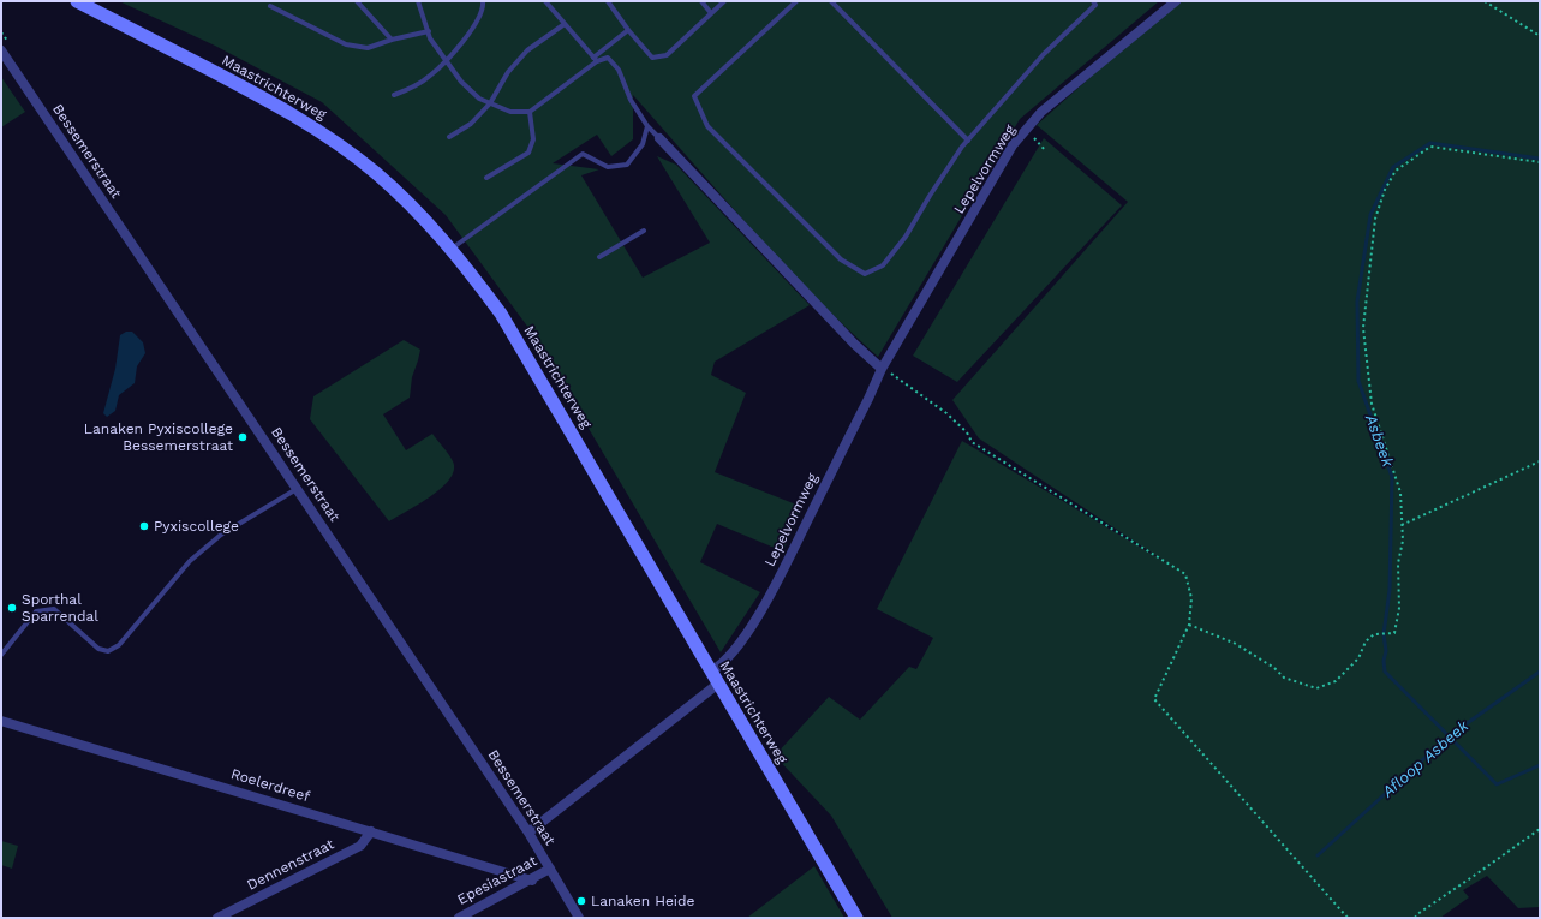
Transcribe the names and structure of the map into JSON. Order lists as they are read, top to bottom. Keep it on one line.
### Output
{"streets":{"main road":["Maastrichterweg"],"street":["Bessemerstraat","Lepelvormweg","Roelerdreef","Dennenstraat","Epesiastraat"]},"crossings":[["Maastrichterweg","Lepelvormweg"],["Bessemerstraat","Lepelvormweg"],["Bessemerstraat","Epesiastraat"],["Roelerdreef","Dennenstraat"],["Roelerdreef","Epesiastraat"]],"water":["Asbeek","Afloop Asbeek"],"places":["Lanaken Pyxiscollege Bessemerstraat","Pyxiscollege","Sporthal Sparrendal","Lanaken Heide"]}
